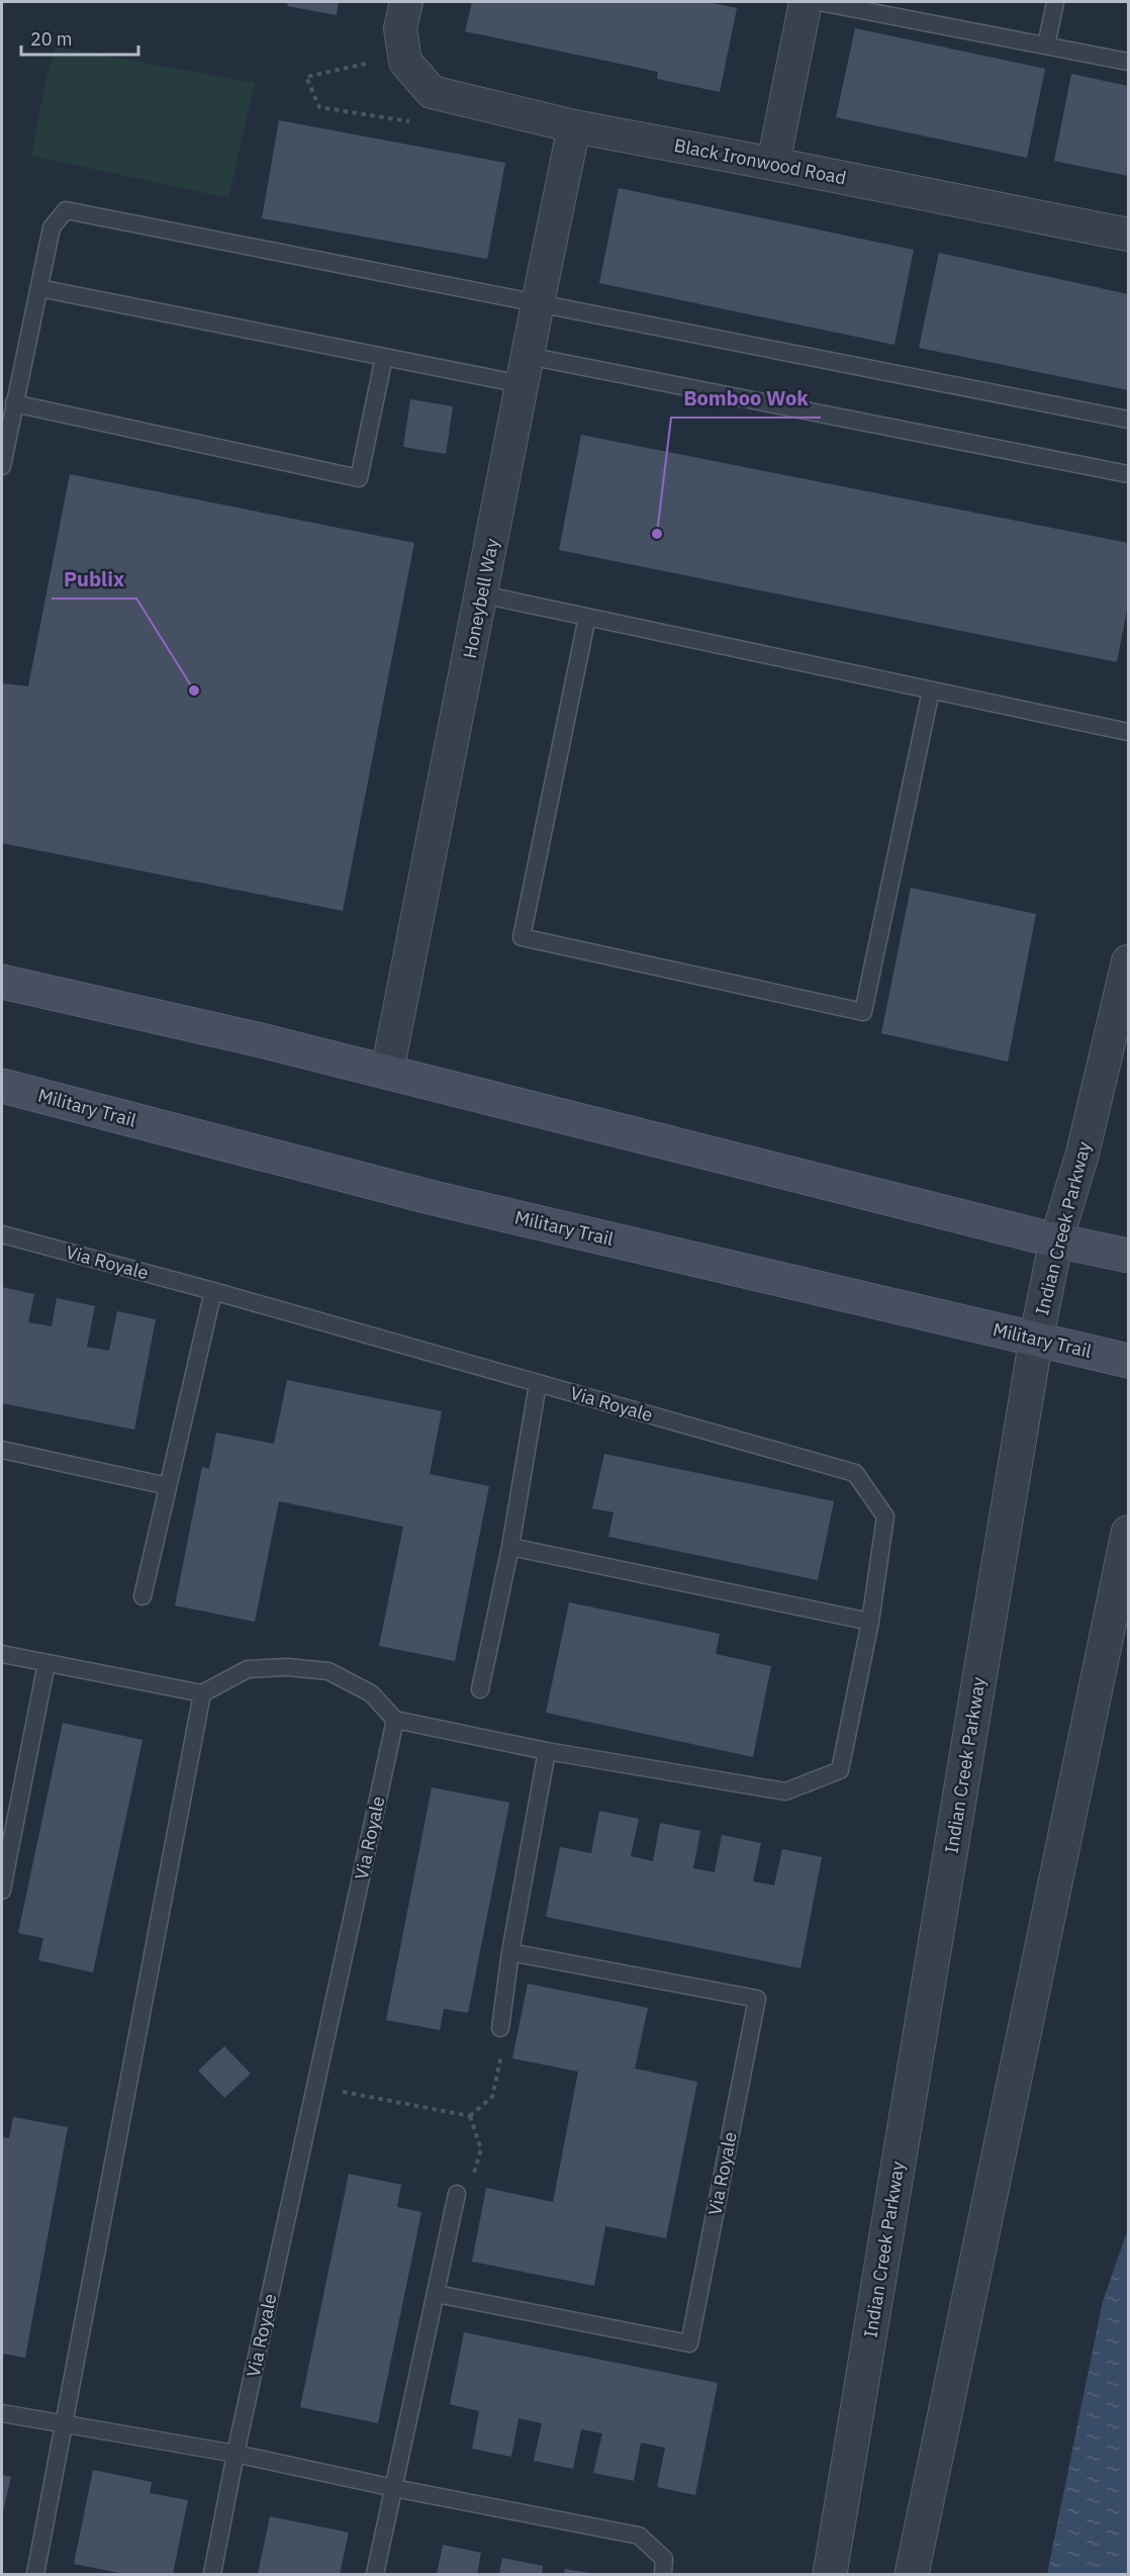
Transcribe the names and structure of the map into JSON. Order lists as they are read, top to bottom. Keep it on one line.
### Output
{"streets":{"main road":["Military Trail"],"street":["Black Ironwood Road","Honeybell Way","Indian Creek Parkway"],"lane":["Via Royale"]},"crossings":[["Black Ironwood Road","Honeybell Way"],["Military Trail","Indian Creek Parkway"]],"places":["Bomboo Wok","Publix"],"scale_bar":"20 m"}
